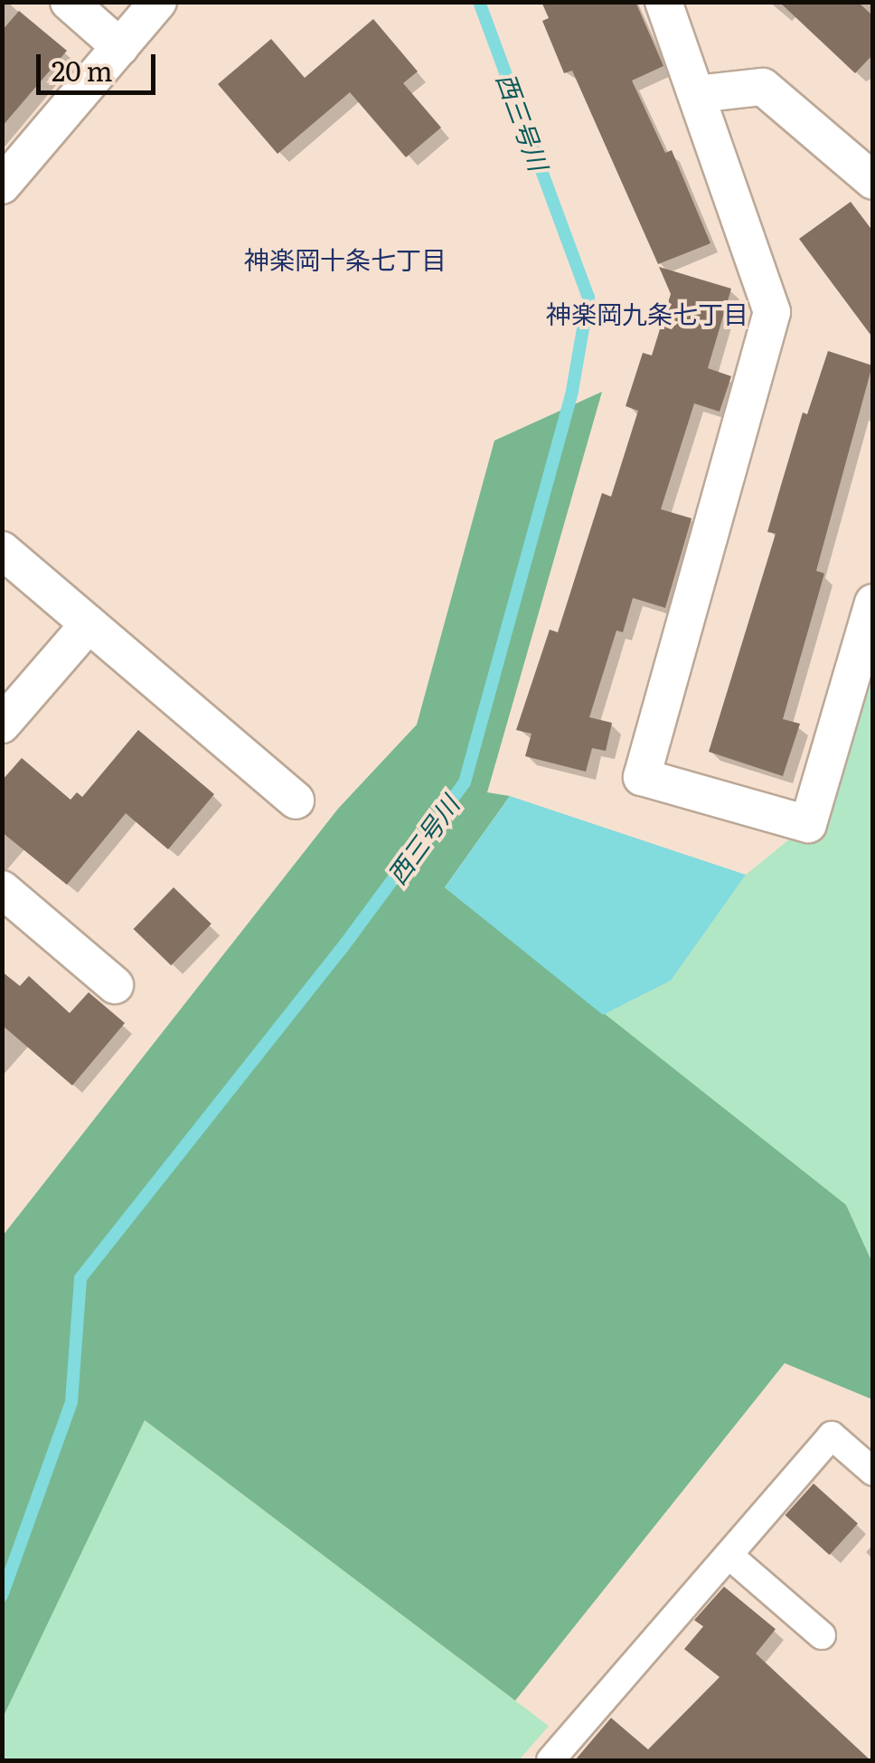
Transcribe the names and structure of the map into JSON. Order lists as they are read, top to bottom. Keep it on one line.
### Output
{"districts":["神楽岡十条七丁目","神楽岡九条七丁目"],"water":["西三号川"],"scale_bar":"20 m"}
